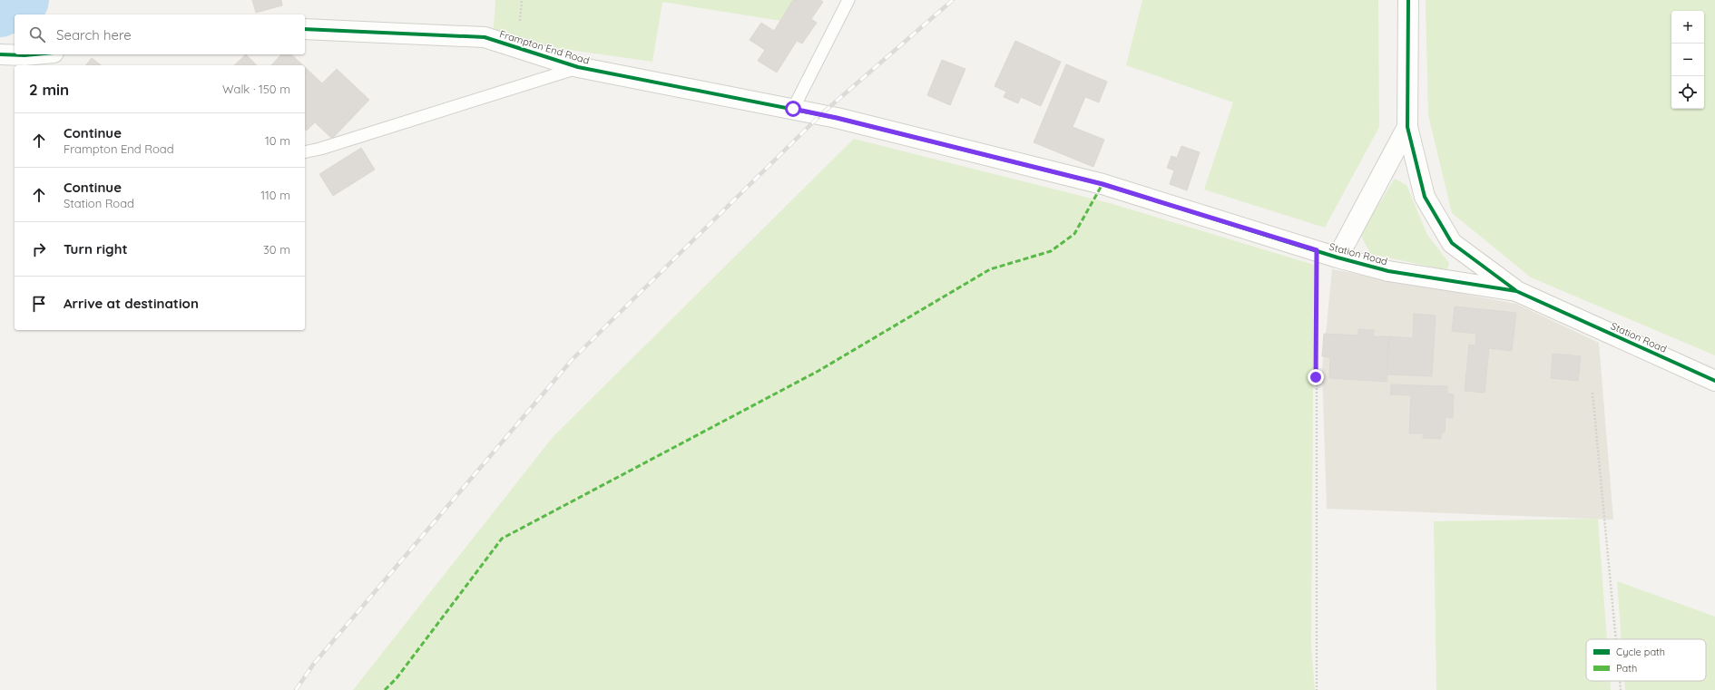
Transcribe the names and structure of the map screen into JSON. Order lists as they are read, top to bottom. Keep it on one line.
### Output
{"streets":{"street":["Frampton End Road","Station Road"]},"crossings":[["Frampton End Road","Station Road"]],"legend":["Cycle path","Path"],"page":{"map_buttons":["+","−"],"search":"Search here","heading":["2 min","Walk · 150 m"],"list":[["Continue","Frampton End Road","10 m"],["Continue","Station Road","110 m"],["Turn right","30 m"],"Arrive at destination"]}}
